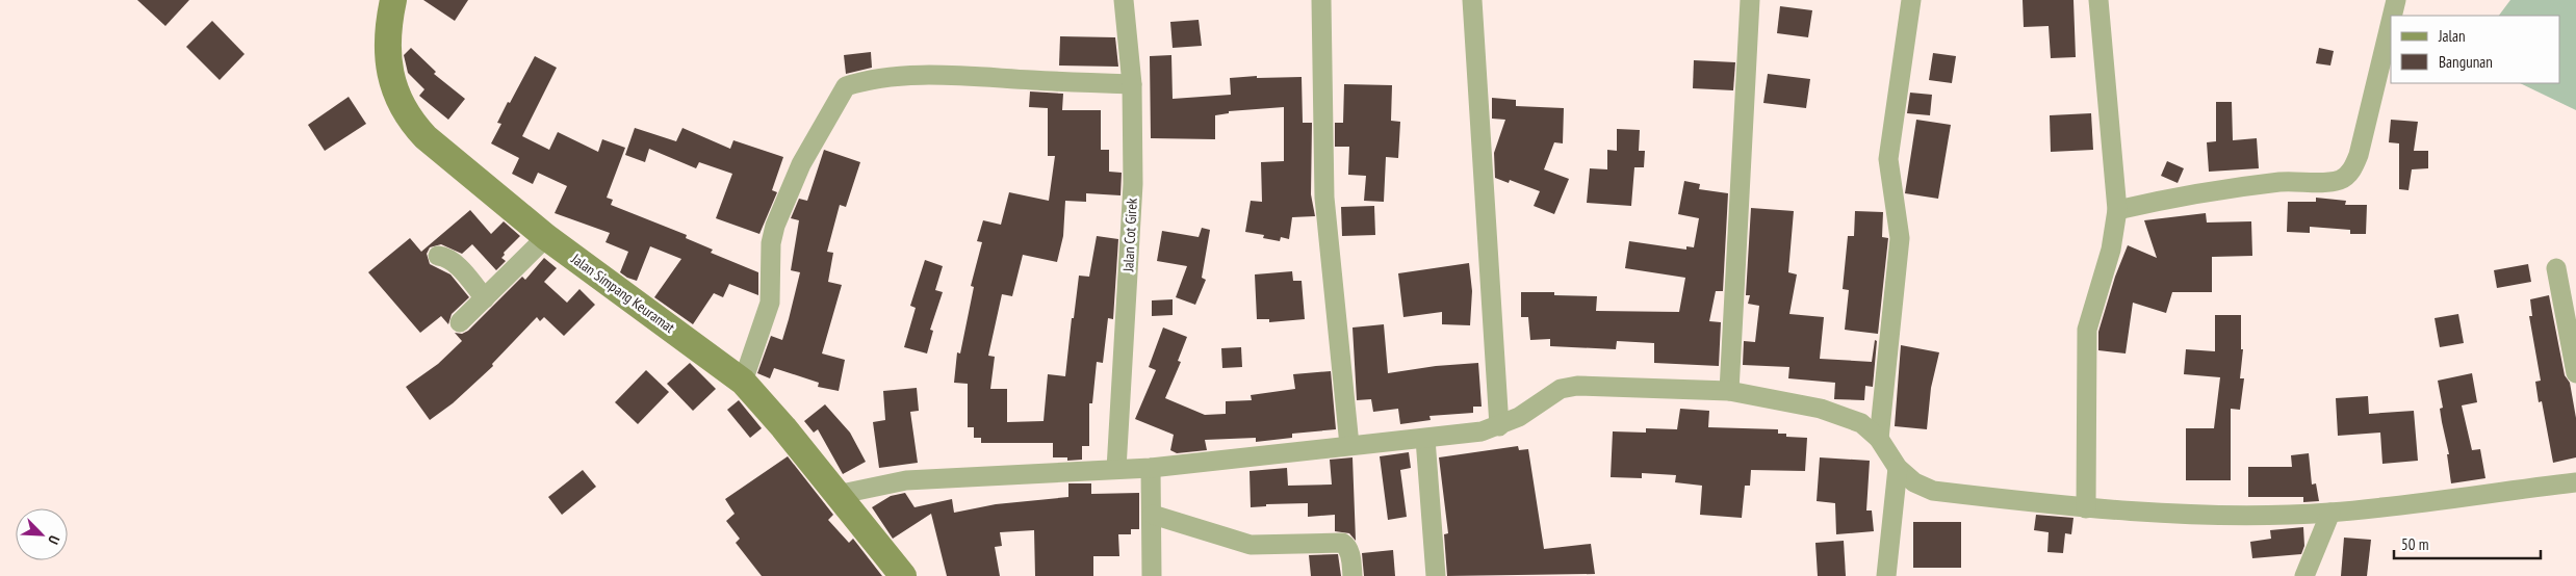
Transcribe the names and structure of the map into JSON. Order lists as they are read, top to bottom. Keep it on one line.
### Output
{"streets":{"main road":["Jalan Simpang Keuramat"],"street":["Jalan Cot Girek"]},"legend":["Jalan","Bangunan"],"scale_bar":"50 m","north":"bottom right"}
